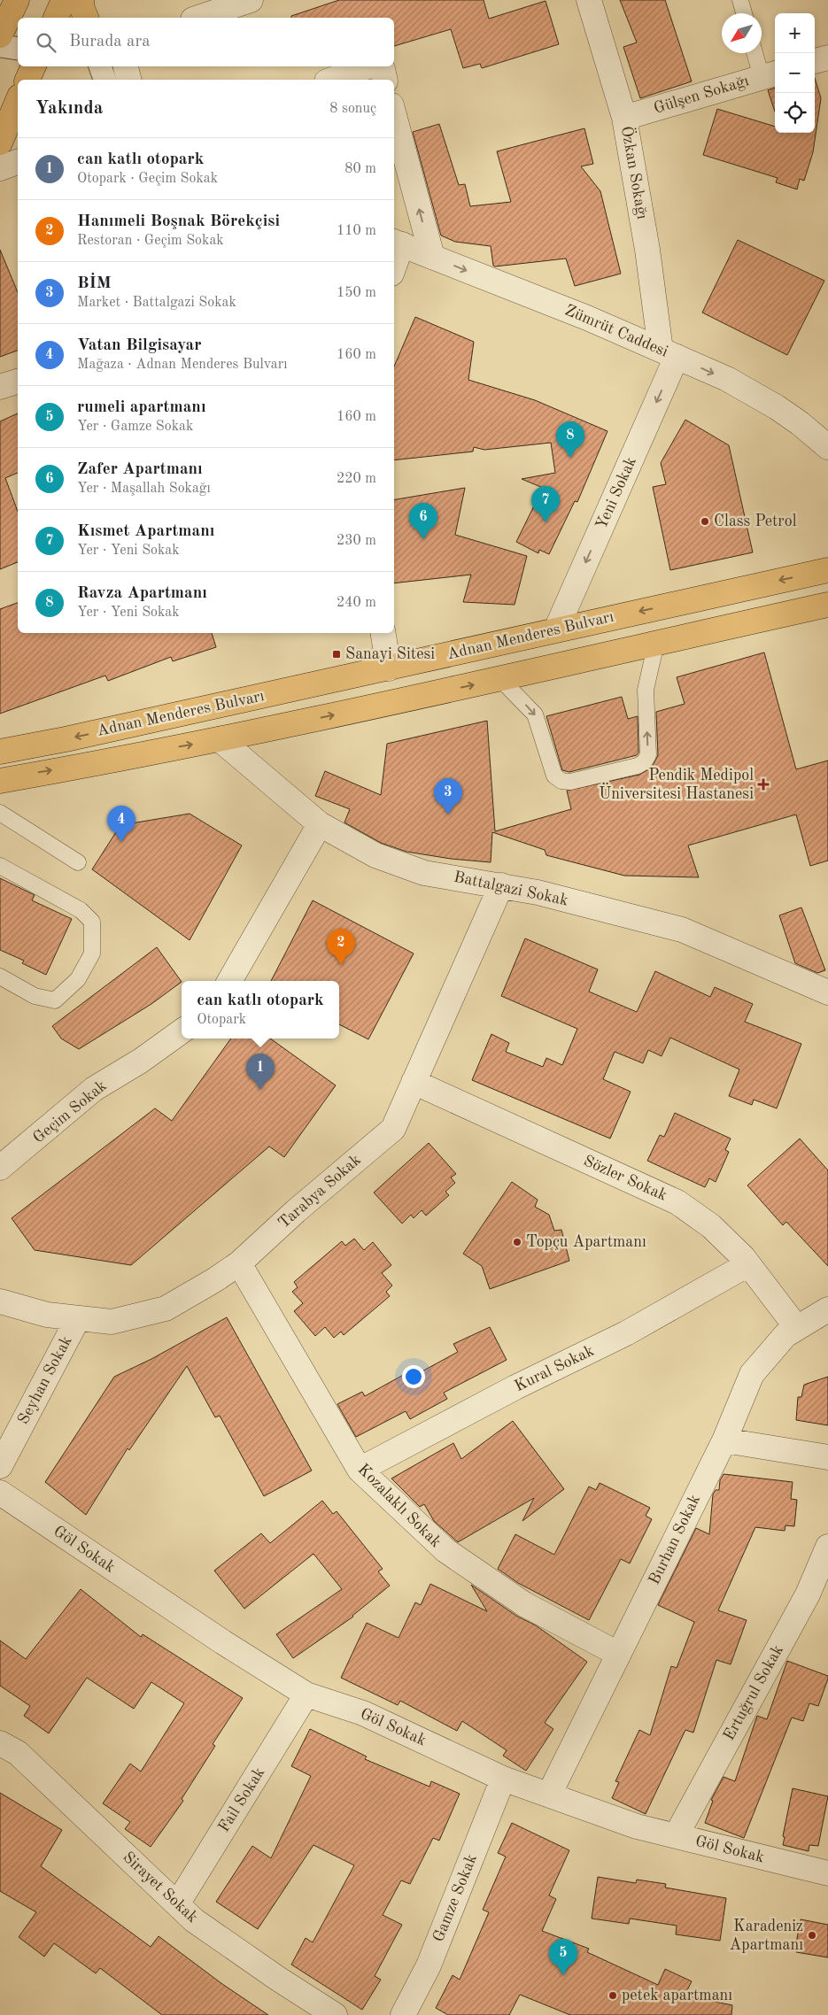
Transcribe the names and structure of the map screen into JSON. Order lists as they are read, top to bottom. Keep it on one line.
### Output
{"streets":{"main road":["Adnan Menderes Bulvarı"],"street":["Gülşen Sokağı","Özkan Sokağı","Zümrüt Caddesi","Yeni Sokak","Battalgazi Sokak","Geçim Sokak","Sözler Sokak","Tarabya Sokak","Kural Sokak","Seyhan Sokak","Kozalaklı Sokak","Burhan Sokak","Göl Sokak","Ertuğrul Sokak","Fail Sokak","Sirayet Sokak","Gamze Sokak"]},"crossings":[["Gülşen Sokağı","Özkan Sokağı"],["Özkan Sokağı","Zümrüt Caddesi"],["Özkan Sokağı","Yeni Sokak"],["Zümrüt Caddesi","Yeni Sokak"],["Yeni Sokak","Adnan Menderes Bulvarı"],["Adnan Menderes Bulvarı","Battalgazi Sokak"],["Battalgazi Sokak","Tarabya Sokak"],["Sözler Sokak","Tarabya Sokak"],["Sözler Sokak","Kural Sokak"],["Sözler Sokak","Burhan Sokak"],["Tarabya Sokak","Seyhan Sokak"],["Tarabya Sokak","Kozalaklı Sokak"],["Kural Sokak","Kozalaklı Sokak"],["Kozalaklı Sokak","Burhan Sokak"],["Burhan Sokak","Göl Sokak"],["Göl Sokak","Ertuğrul Sokak"],["Göl Sokak","Fail Sokak"],["Göl Sokak","Gamze Sokak"],["Fail Sokak","Sirayet Sokak"]],"one_way":["Zümrüt Caddesi","Yeni Sokak"],"places":{"other":["Class Petrol","Topçu Apartmanı","Karadeniz Apartmanı","petek apartmanı"],"transit":["Sanayi Sitesi"],"health":["Pendik Medipol Üniversitesi Hastanesi"]},"north":"bottom left","page":{"map_buttons":["+","−"],"search":"Burada ara","heading":["Yakında","8 sonuç"],"list":[{"mark":"1","name":"can katlı otopark","note":"Otopark · Geçim Sokak","value":"80 m"},{"mark":"2","name":"Hanımeli Boşnak Börekçisi","note":"Restoran · Geçim Sokak","value":"110 m"},{"mark":"3","name":"BİM","note":"Market · Battalgazi Sokak","value":"150 m"},{"mark":"4","name":"Vatan Bilgisayar","note":"Mağaza · Adnan Menderes Bulvarı","value":"160 m"},{"mark":"5","name":"rumeli apartmanı","note":"Yer · Gamze Sokak","value":"160 m"},{"mark":"6","name":"Zafer Apartmanı","note":"Yer · Maşallah Sokağı","value":"220 m"},{"mark":"7","name":"Kısmet Apartmanı","note":"Yer · Yeni Sokak","value":"230 m"},{"mark":"8","name":"Ravza Apartmanı","note":"Yer · Yeni Sokak","value":"240 m"}],"pins":["8","7","6","3","4","2","1","5"],"popup":["can katlı otopark","Otopark"]}}
